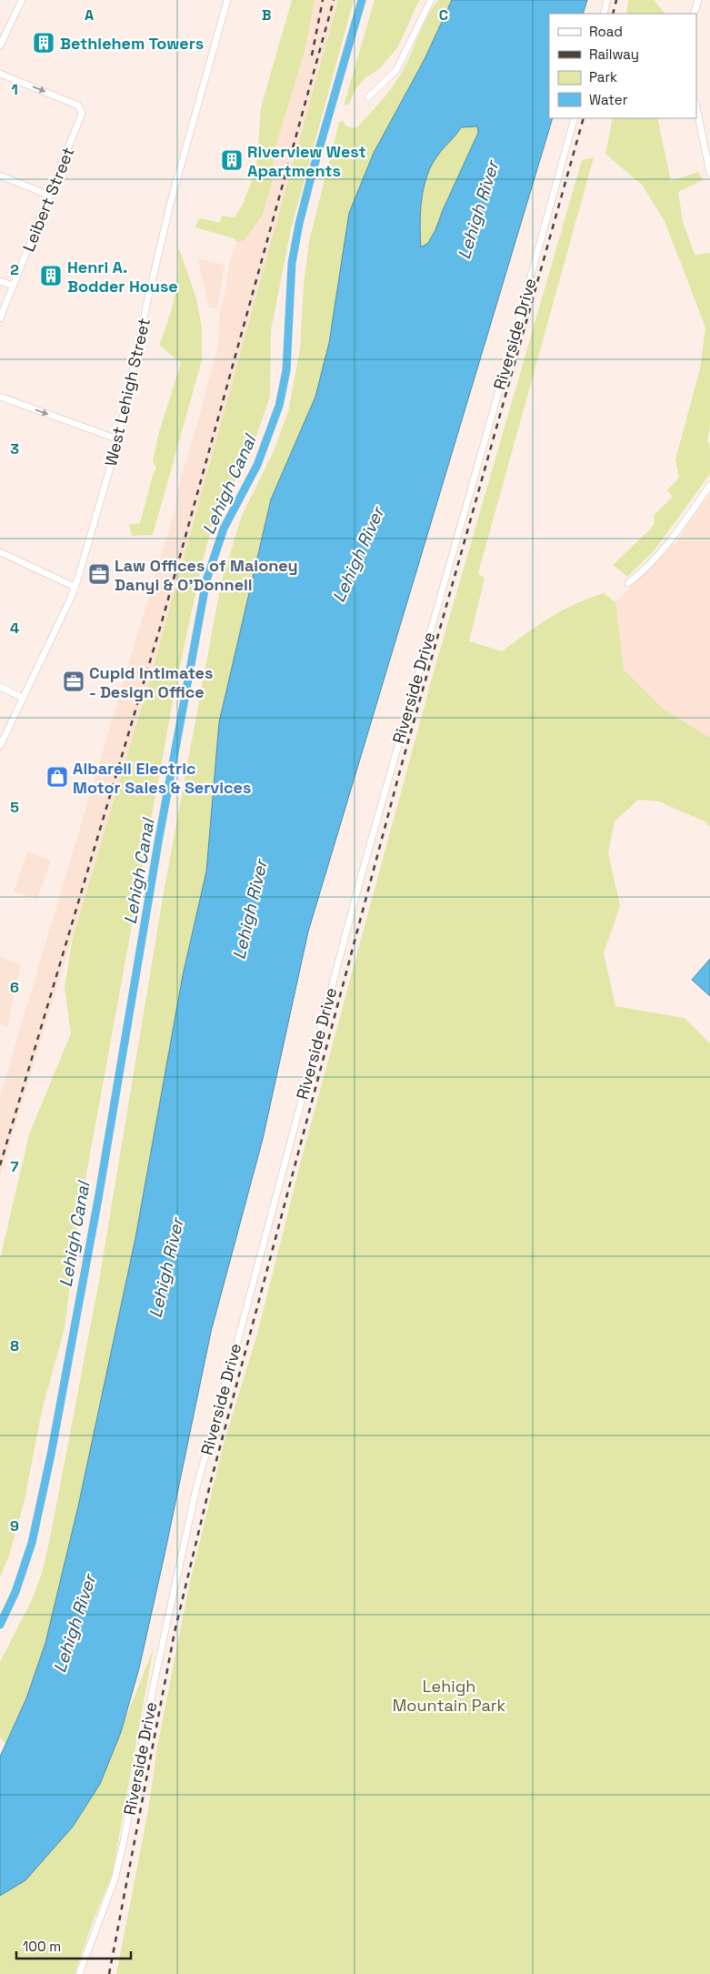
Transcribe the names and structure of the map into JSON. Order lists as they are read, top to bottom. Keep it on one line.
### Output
{"streets":{"street":["Leibert Street","Riverside Drive","West Lehigh Street"]},"water":["Lehigh River","Lehigh Canal"],"parks":["Lehigh Mountain Park"],"places":{"building":["Bethlehem Towers","Riverview West Apartments","Henri A. Bodder House"],"office":["Law Offices of Maloney Danyi & O'Donnell","Cupid Intimates - Design Office"],"shop":["Albarell Electric Motor Sales & Services"]},"legend":["Road","Railway","Park","Water"],"scale_bar":"100 m","grid":{"columns":["A","B","C"],"rows":["1","2","3","4","5","6","7","8","9"]}}
